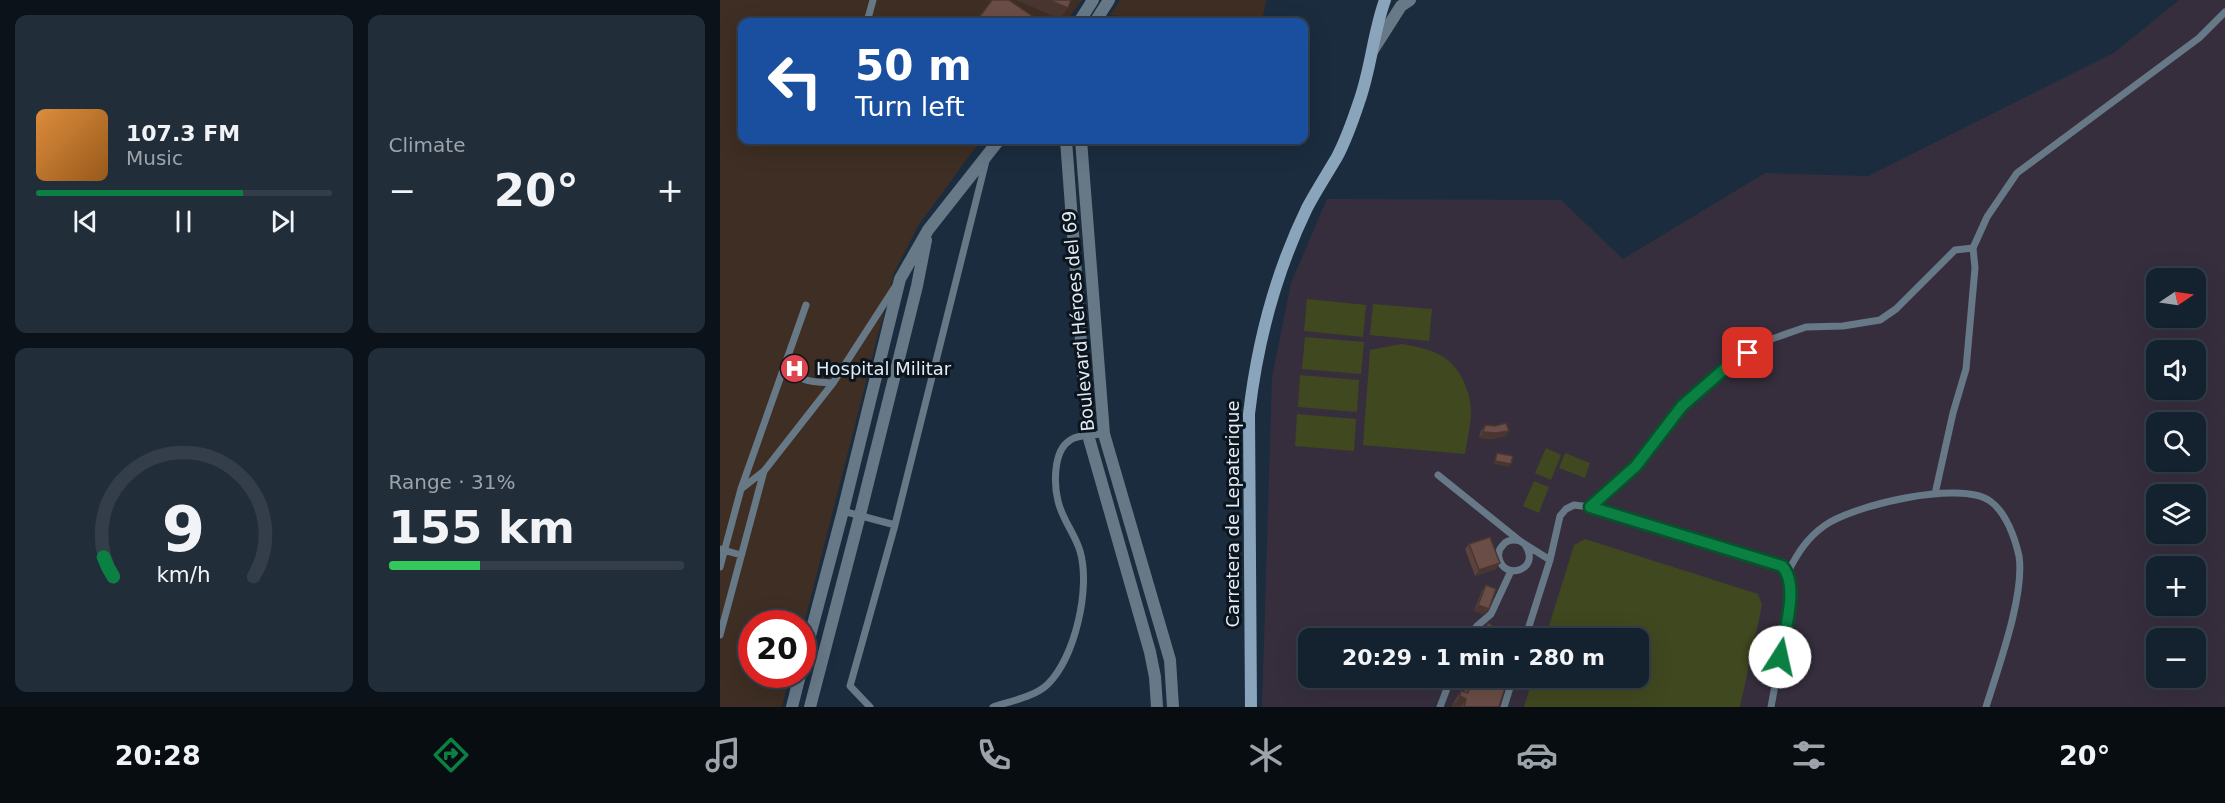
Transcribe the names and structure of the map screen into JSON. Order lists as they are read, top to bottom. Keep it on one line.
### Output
{"streets":{"main road":["Carretera de Lepaterique"],"street":["Boulevard Héroes del 69"]},"places":{"hospital":["Hospital Militar"]},"north":"right","page":{"tile":["Climate",["Range · 31%","155 km"]],"turn":["50 m","Turn left"],"song":["107.3 FM","Music"],"heat":["−","20°","+"],"map_buttons":["+","−"],"limit":"20","trip":"20:29 · 1 min · 280 m","tabs":["20:28","20°"],"gauge":["9","km/h"]}}
